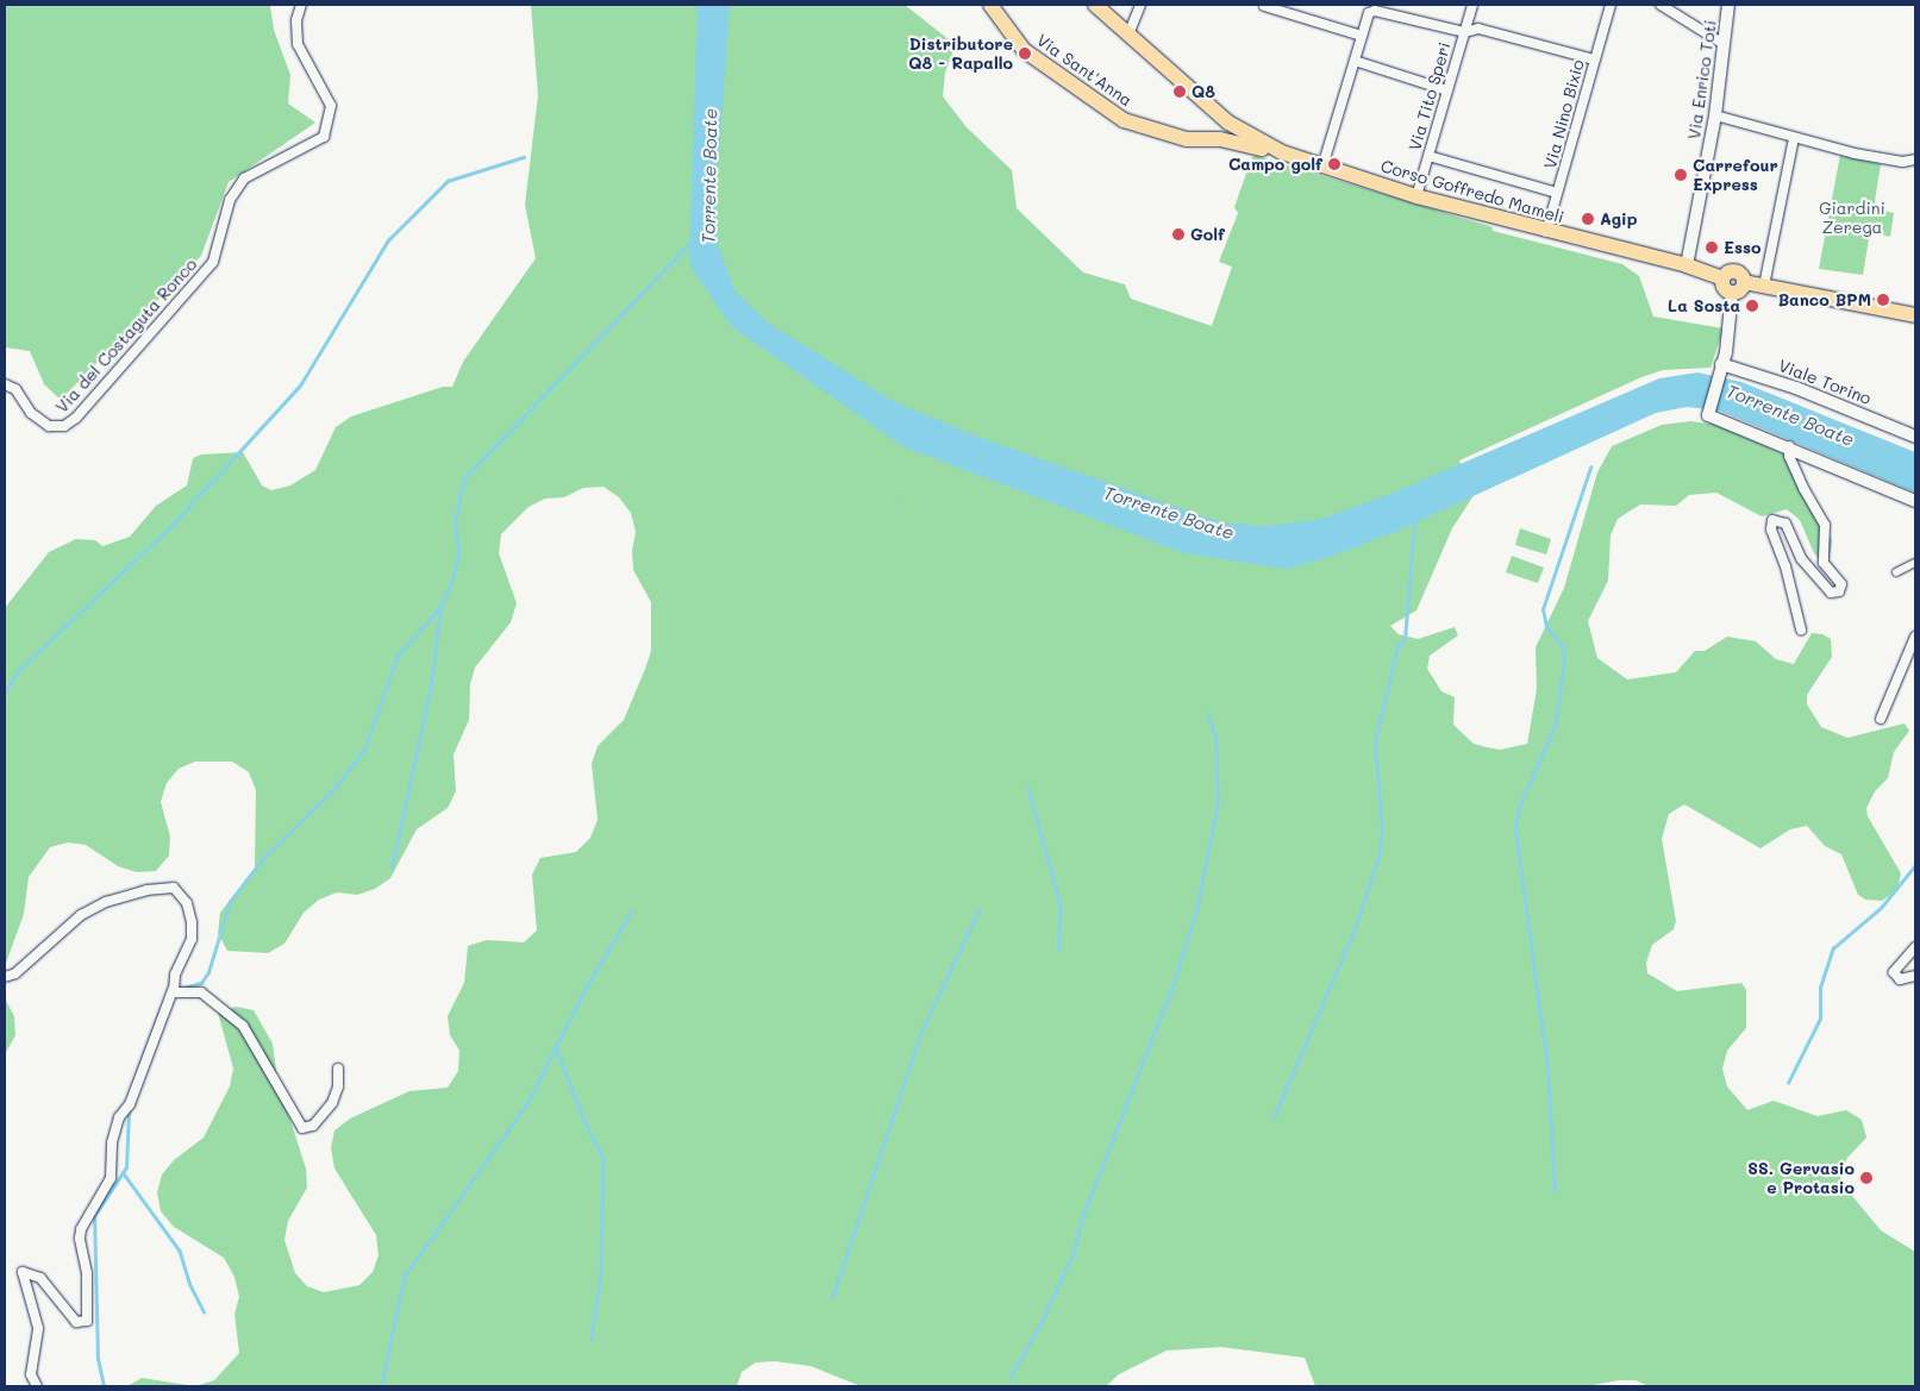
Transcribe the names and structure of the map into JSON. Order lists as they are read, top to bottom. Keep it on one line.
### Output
{"streets":{"main road":["Via Sant'Anna","Corso Goffredo Mameli"],"street":["Via Enrico Toti","Via Tito Speri","Via Nino Bixio","Via del Costaguta Ronco","Viale Torino"]},"crossings":[["Via Sant'Anna","Corso Goffredo Mameli"],["Via Enrico Toti","Corso Goffredo Mameli"],["Via Tito Speri","Corso Goffredo Mameli"],["Via Nino Bixio","Corso Goffredo Mameli"]],"water":["Torrente Boate"],"parks":["Giardini Zerega"],"places":["Distributore Q8 - Rapallo","Q8","Campo golf","Carrefour Express","Agip","Golf","Esso","Banco BPM","La Sosta","SS. Gervasio e Protasio"]}
